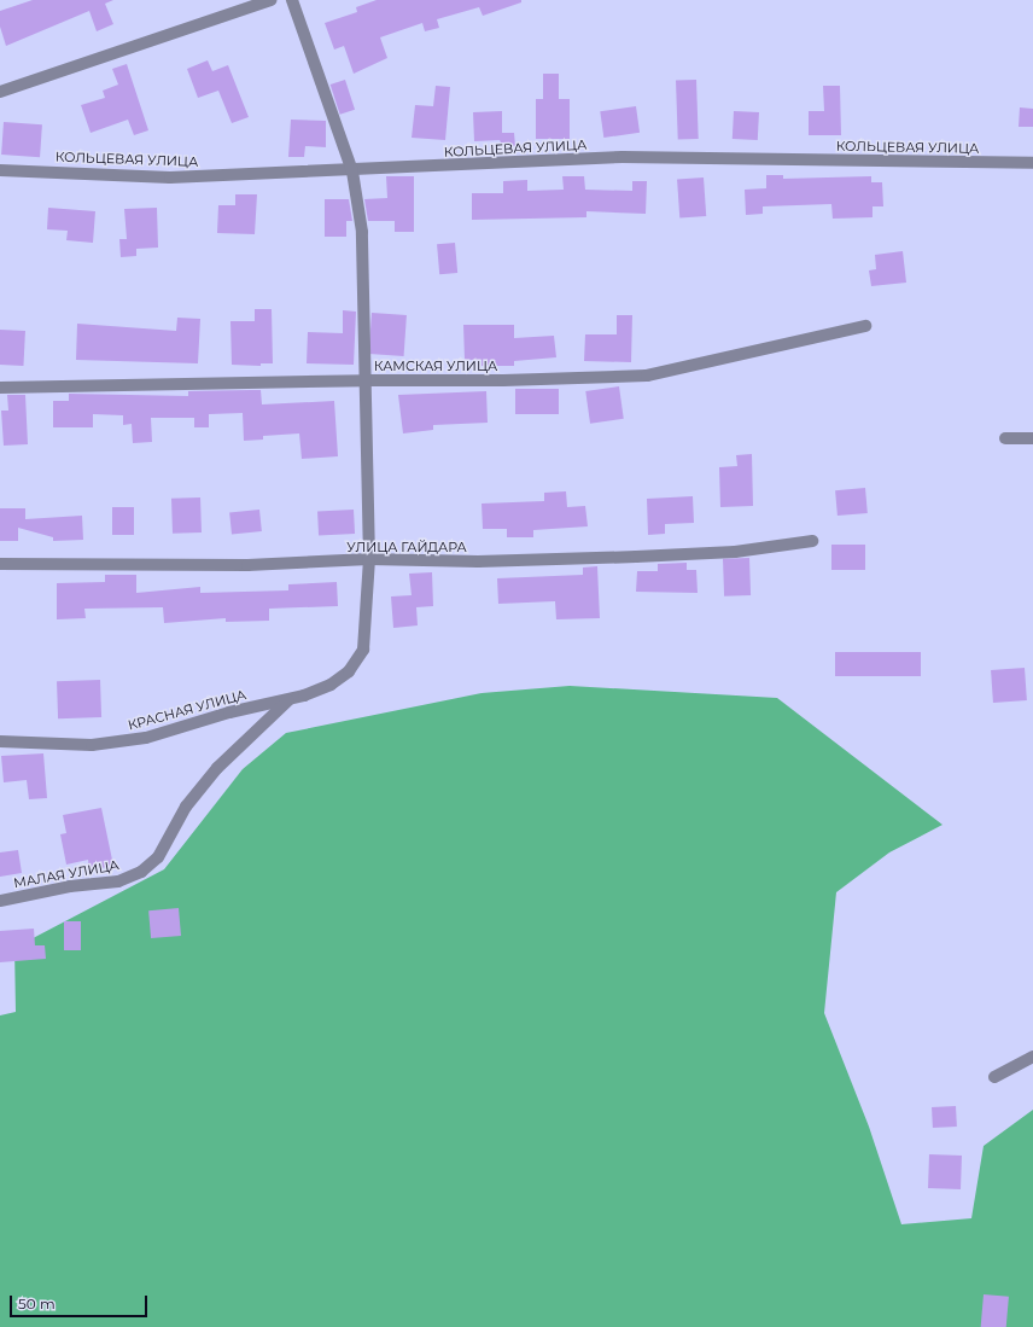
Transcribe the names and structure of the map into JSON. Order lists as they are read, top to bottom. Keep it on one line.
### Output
{"streets":{"street":["КОЛЬЦЕВАЯ УЛИЦА","КАМСКАЯ УЛИЦА","УЛИЦА ГАЙДАРА","КРАСНАЯ УЛИЦА","МАЛАЯ УЛИЦА"]},"crossings":[["УЛИЦА ГАЙДАРА","КРАСНАЯ УЛИЦА"],["КРАСНАЯ УЛИЦА","МАЛАЯ УЛИЦА"]],"scale_bar":"50 m"}
